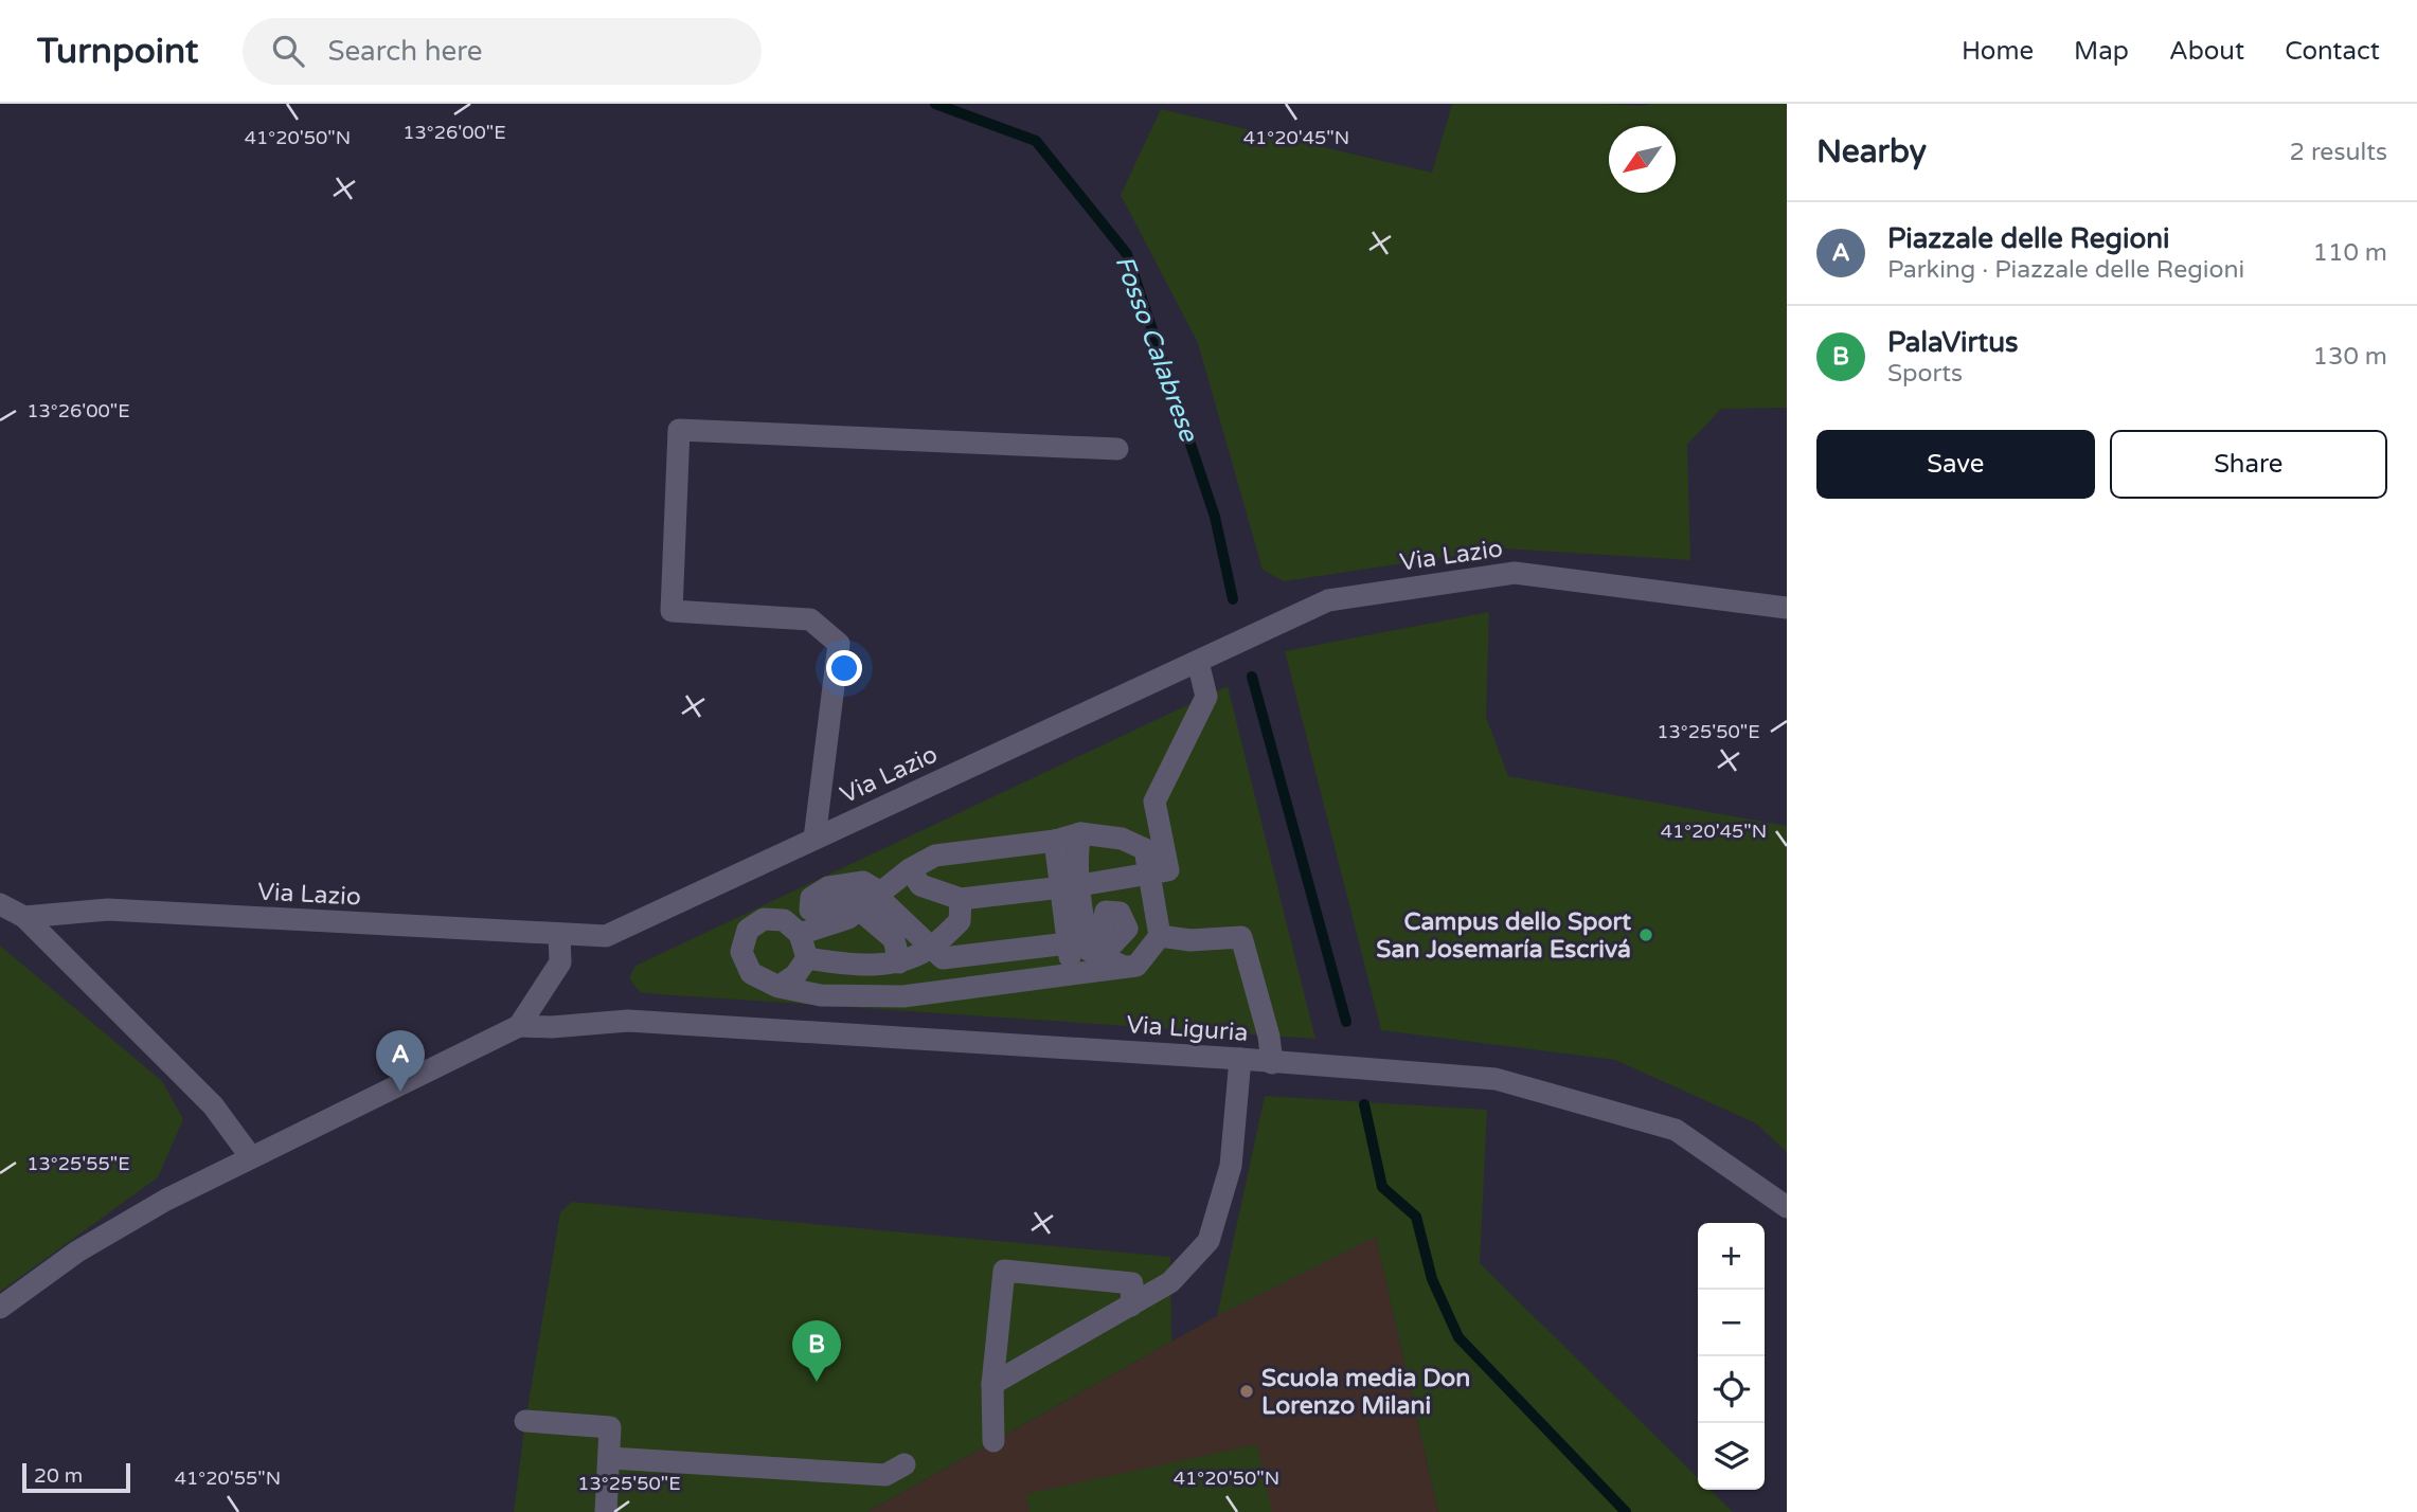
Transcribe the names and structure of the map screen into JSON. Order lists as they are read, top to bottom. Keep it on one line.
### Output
{"streets":{"street":["Via Lazio","Via Liguria"]},"water":["Fosso Calabrese"],"places":["Campus dello Sport San Josemaría Escrivá","Scuola media Don Lorenzo Milani"],"scale_bar":"20 m","north":"bottom left","page":{"header":"Turnpoint","search":"Search here","nav":["Home","Map","About","Contact"],"heading":["Nearby","2 results"],"list":[{"mark":"A","name":"Piazzale delle Regioni","note":"Parking · Piazzale delle Regioni","value":"110 m"},{"mark":"B","name":"PalaVirtus","note":"Sports","value":"130 m"}],"buttons":["Save","Share"],"pins":["A","B"],"map_buttons":["+","−"],"scale":"20 m"},"coordinates":["13°26'00\"E","41°20'50\"N","41°20'45\"N","13°25'50\"E","13°25'55\"E","41°20'55\"N"]}
